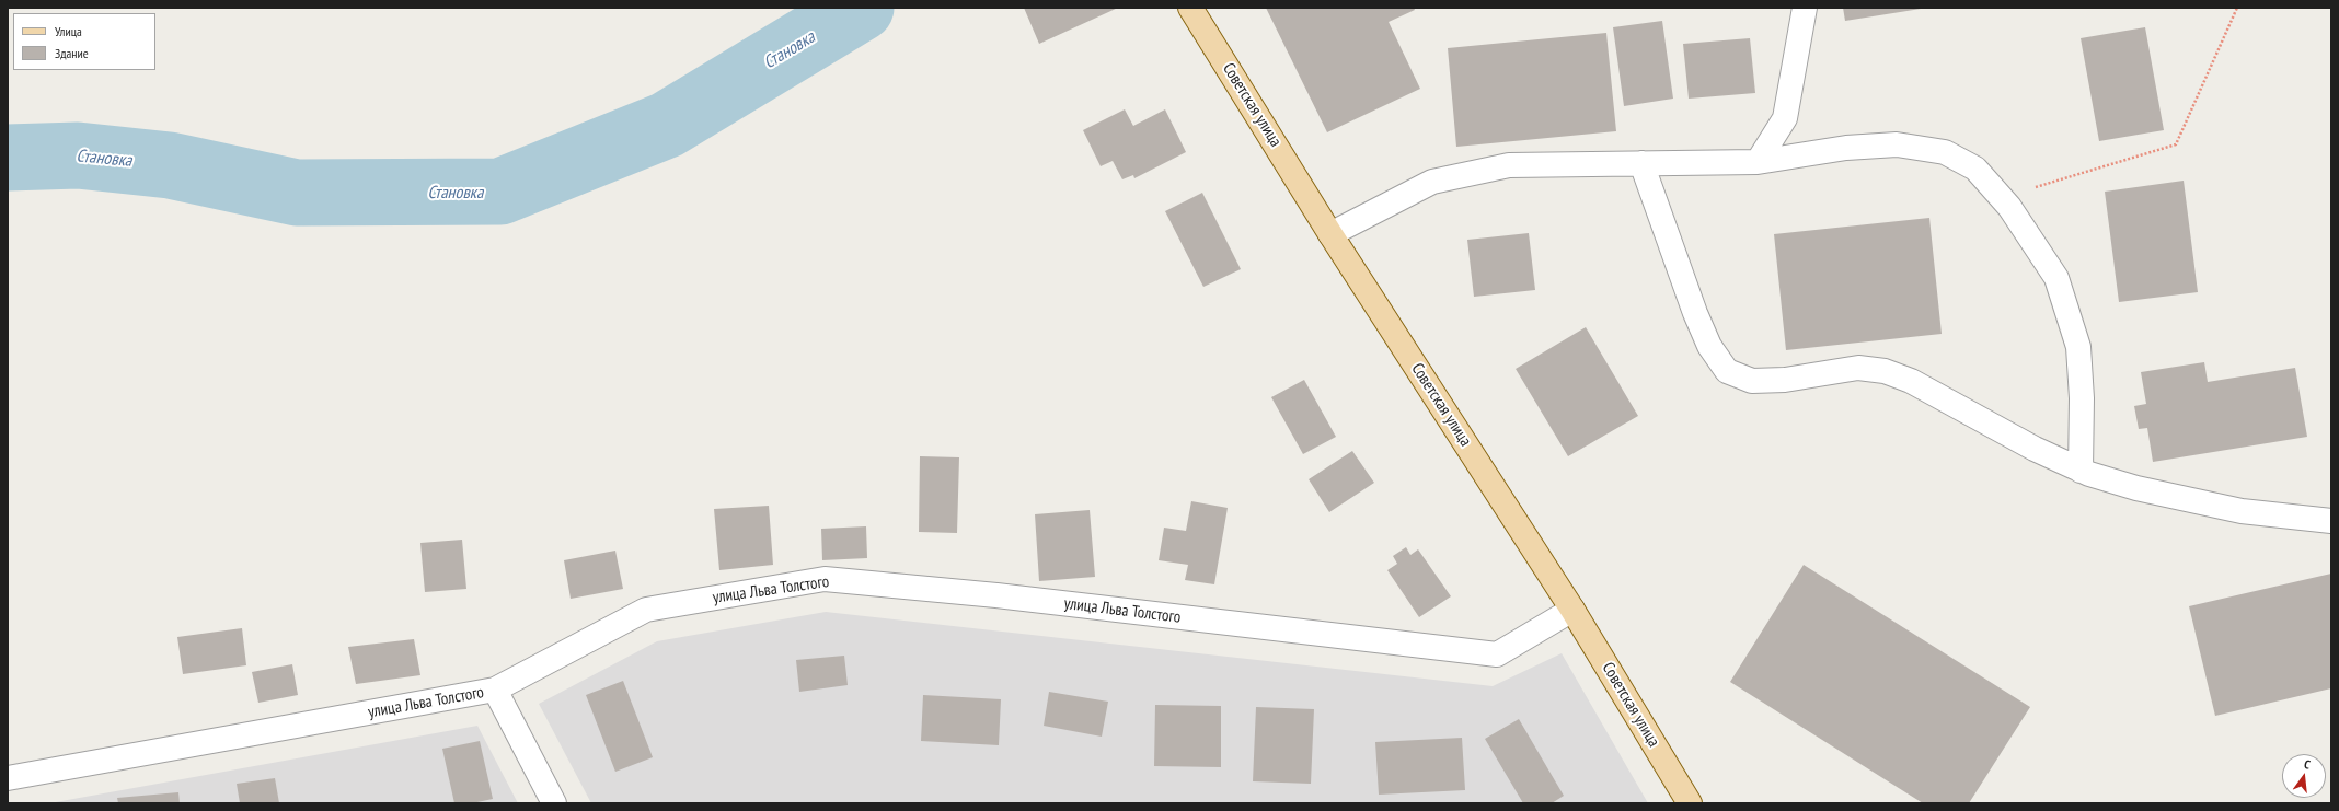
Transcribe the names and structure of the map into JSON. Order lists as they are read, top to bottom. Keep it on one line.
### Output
{"streets":{"main road":["Советская улица"],"street":["улица Льва Толстого"]},"crossings":[["Советская улица","улица Льва Толстого"]],"water":["Становка"],"legend":["Улица","Здание"],"north":"top"}
